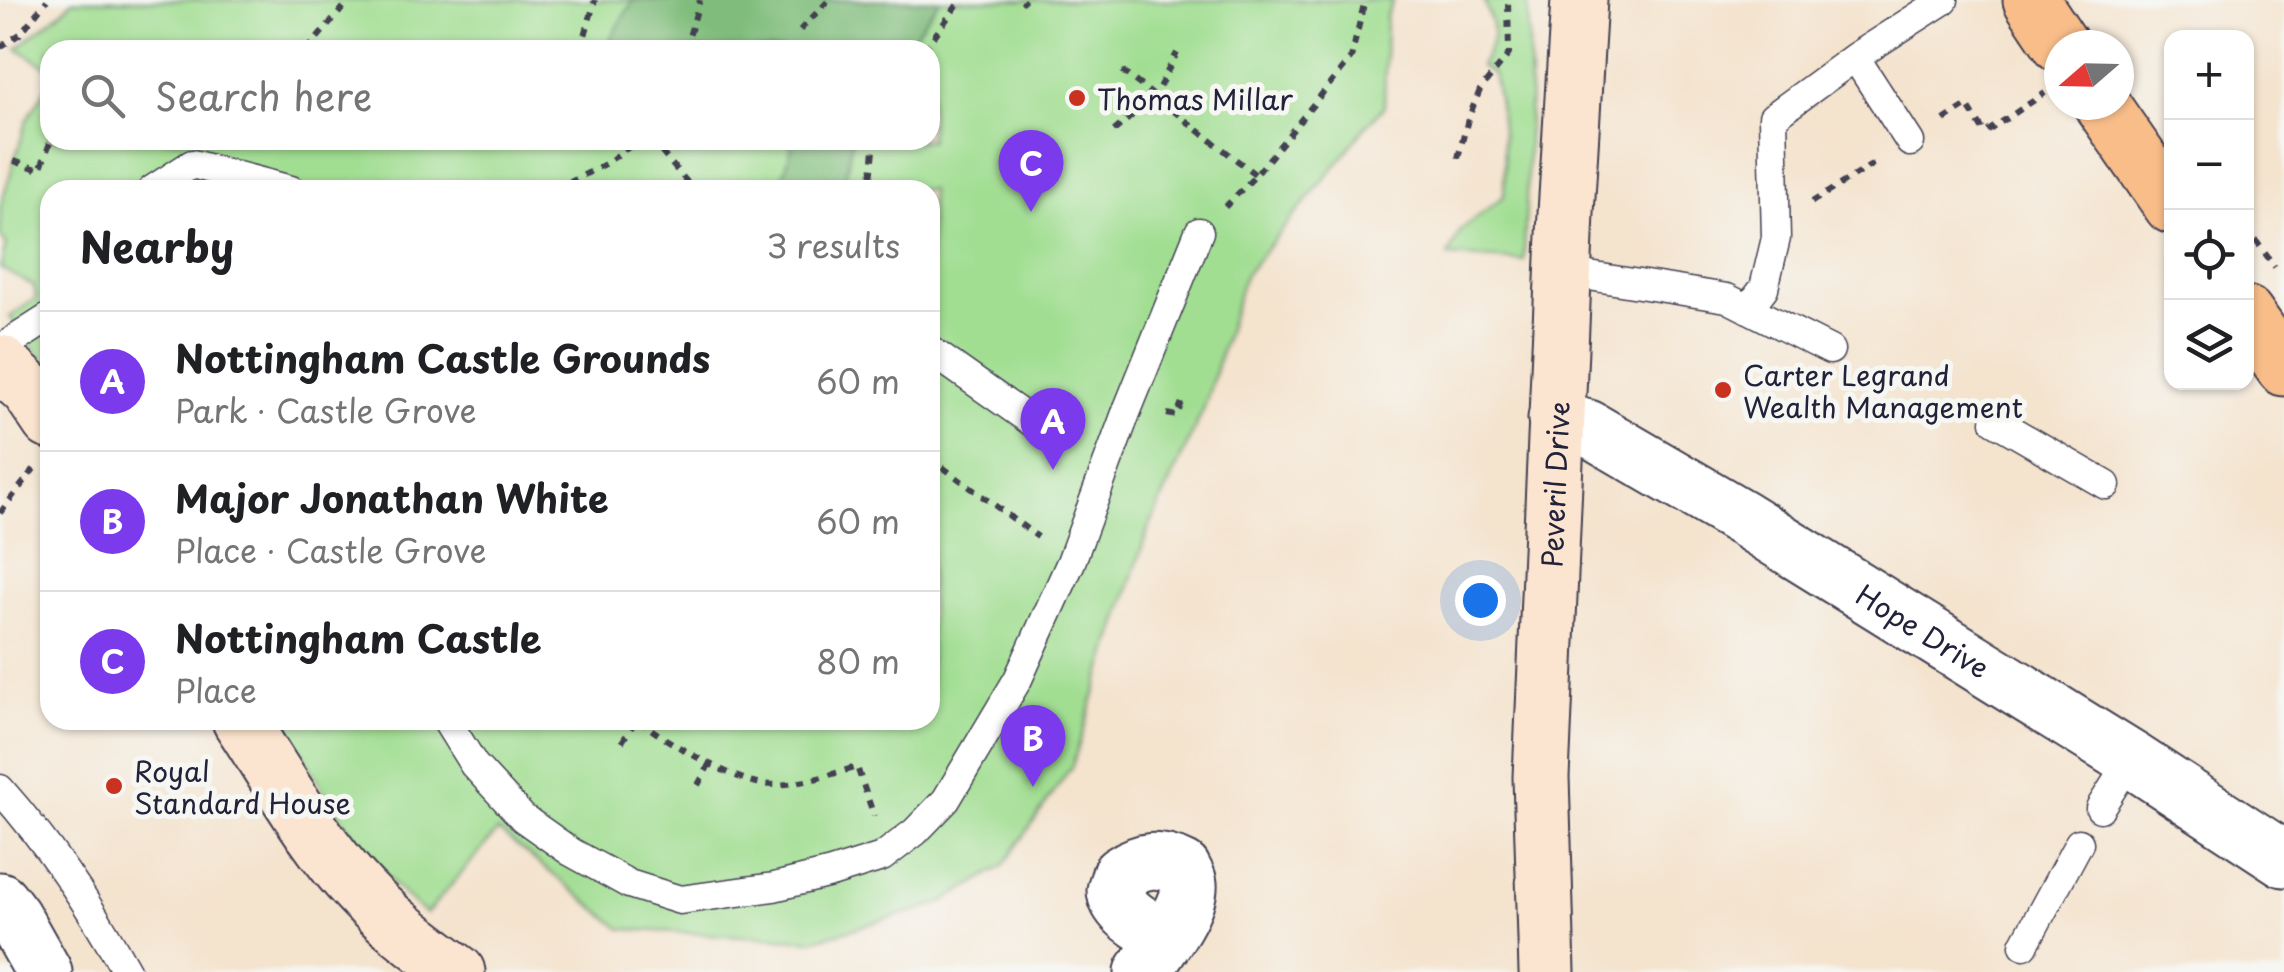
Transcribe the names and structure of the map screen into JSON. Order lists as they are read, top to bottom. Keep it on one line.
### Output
{"streets":{"street":["Peveril Drive","Hope Drive"]},"crossings":[["Peveril Drive","Hope Drive"]],"places":["Thomas Millar","Carter Legrand Wealth Management","Royal Standard House"],"north":"left","page":{"map_buttons":["+","−"],"search":"Search here","pins":["C","A","B"],"heading":["Nearby","3 results"],"list":[{"mark":"A","name":"Nottingham Castle Grounds","note":"Park · Castle Grove","value":"60 m"},{"mark":"B","name":"Major Jonathan White","note":"Place · Castle Grove","value":"60 m"},{"mark":"C","name":"Nottingham Castle","note":"Place","value":"80 m"}]}}
